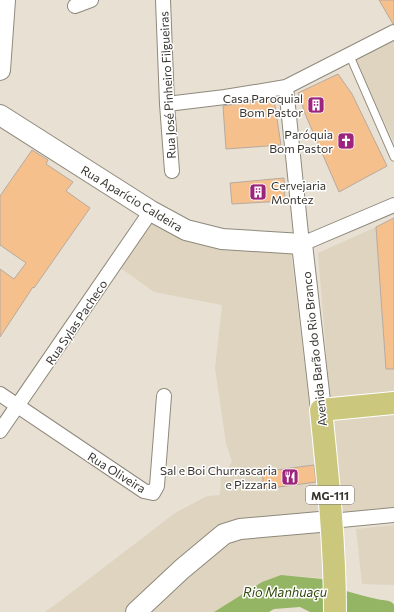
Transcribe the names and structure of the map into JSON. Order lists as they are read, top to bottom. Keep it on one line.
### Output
{"streets":{"main road":["Avenida Barão do Rio Branco","MG-111"],"street":["Rua José Pinheiro Filgueiras","Rua Aparício Caldeira","Rua Sylas Pacheco","Rua Oliveira"]},"crossings":[["Rua Aparício Caldeira","Rua Sylas Pacheco"],["Rua Aparício Caldeira","Avenida Barão do Rio Branco"],["Rua Sylas Pacheco","Rua Oliveira"]],"water":["Rio Manhuaçu"],"places":{"building":["Casa Paroquial Bom Pastor","Cervejaria Montez"],"church":["Paróquia Bom Pastor"],"restaurant":["Sal e Boi Churrascaria e Pizzaria"]}}
